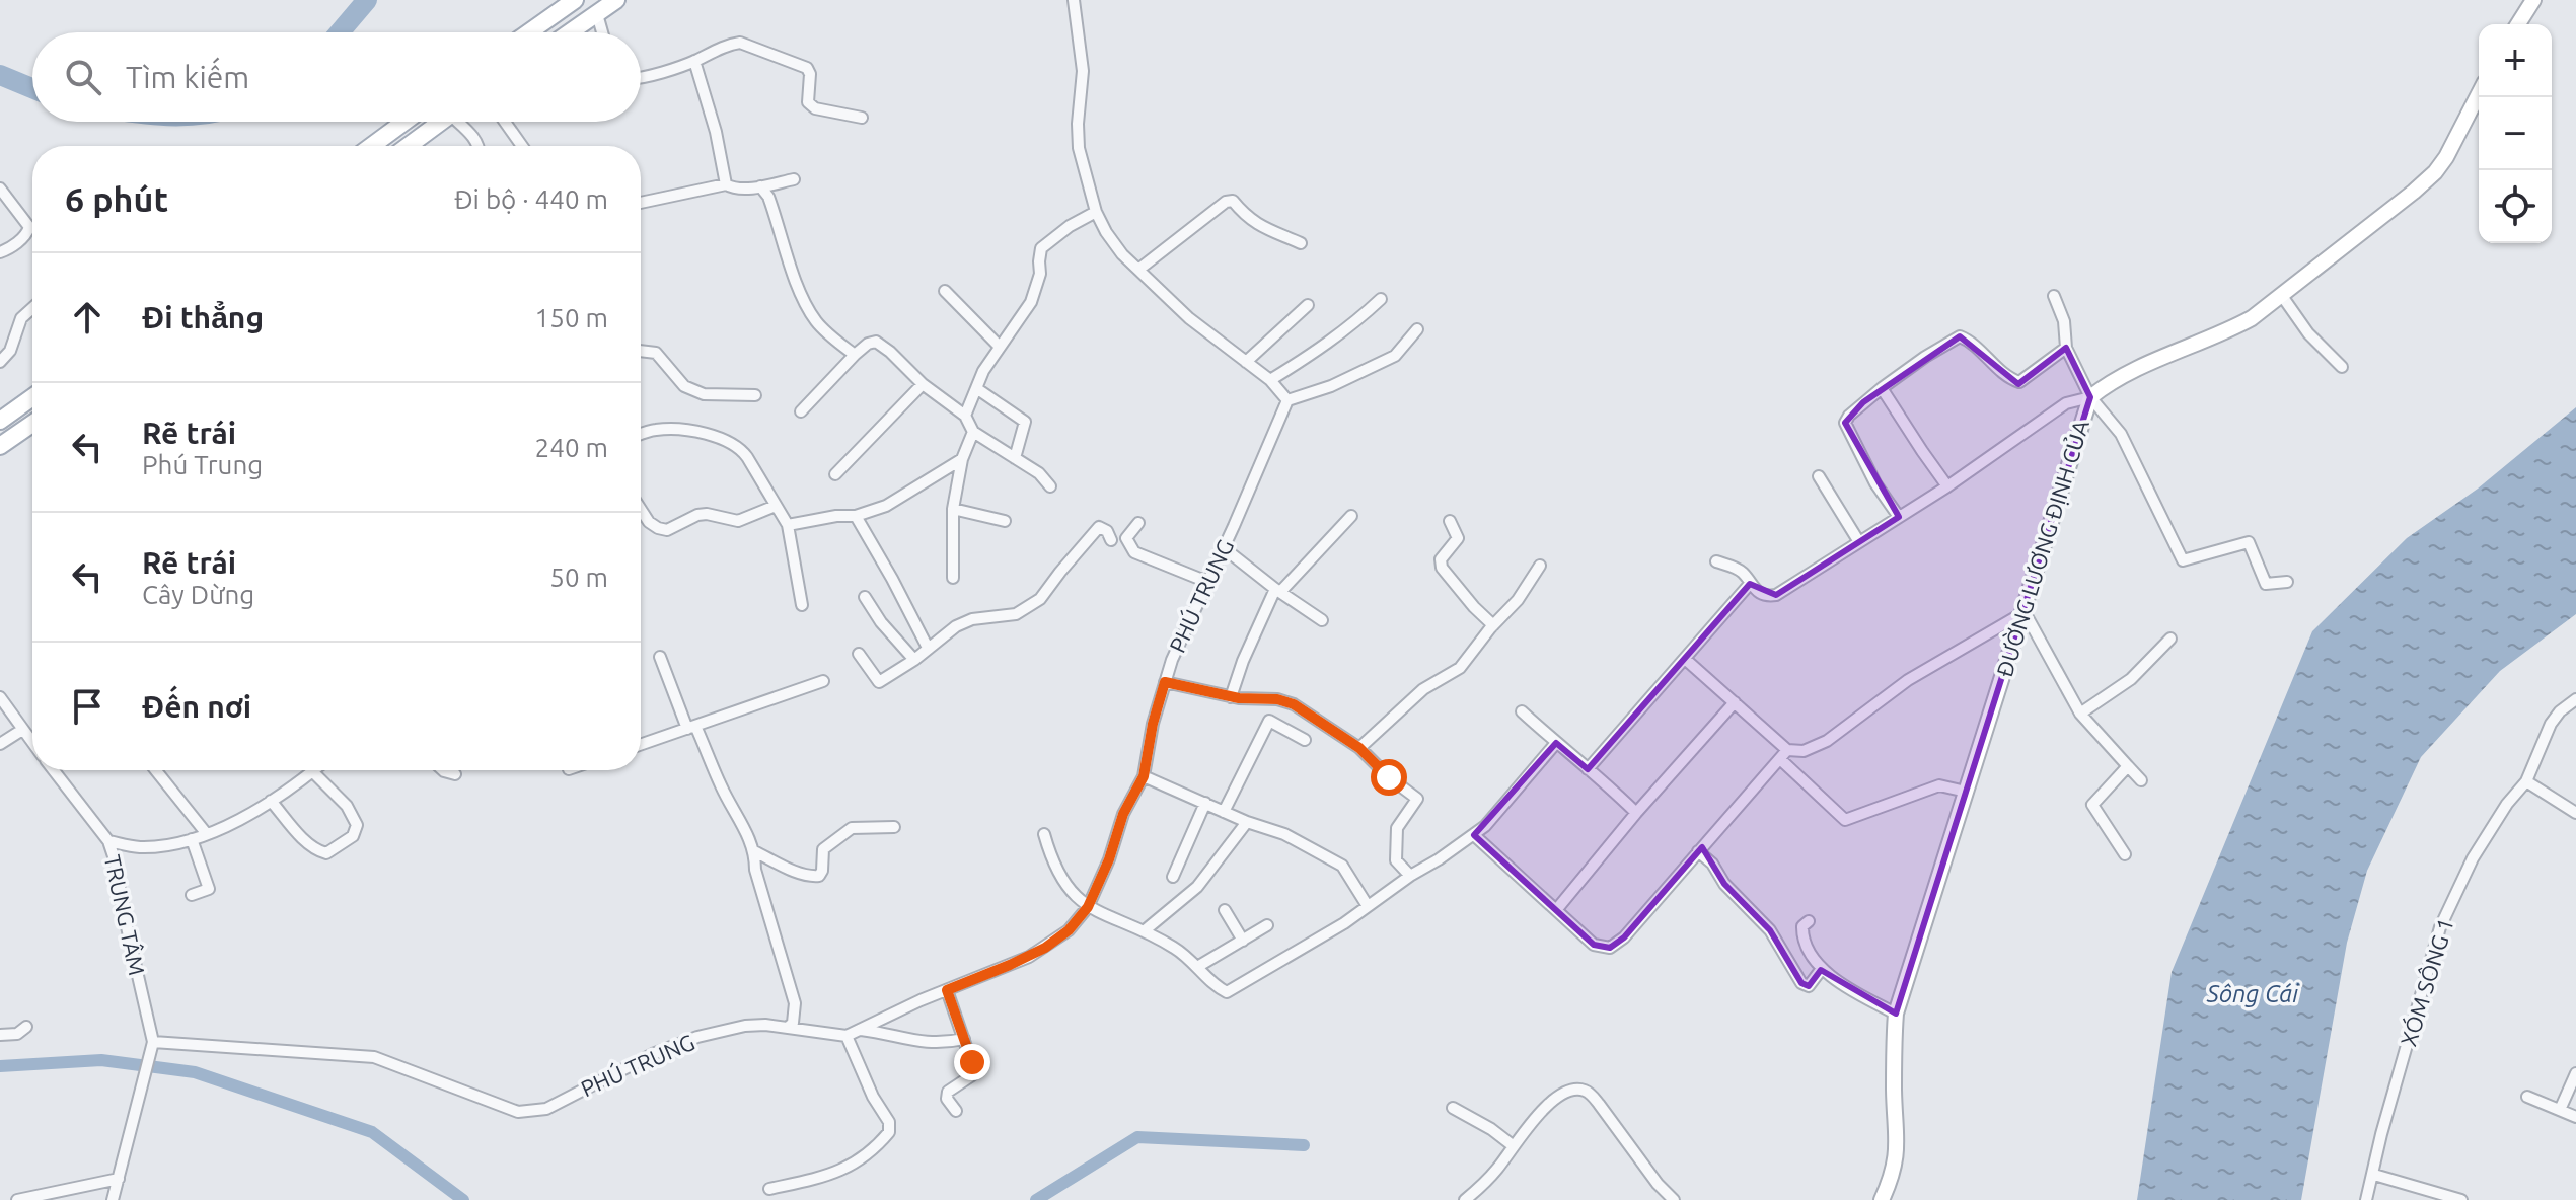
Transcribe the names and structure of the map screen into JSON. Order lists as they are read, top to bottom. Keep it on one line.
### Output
{"streets":{"street":["ĐƯỜNG LƯƠNG ĐỊNH CỦA","PHÚ TRUNG","TRUNG TÂM","XÓM SÔNG 1"]},"crossings":[["PHÚ TRUNG","TRUNG TÂM"]],"water":["Sông Cái"],"page":{"map_buttons":["+","−"],"search":"Tìm kiếm","heading":["6 phút","Đi bộ · 440 m"],"list":[["Đi thẳng","150 m"],["Rẽ trái","Phú Trung","240 m"],["Rẽ trái","Cây Dừng","50 m"],"Đến nơi"]}}
